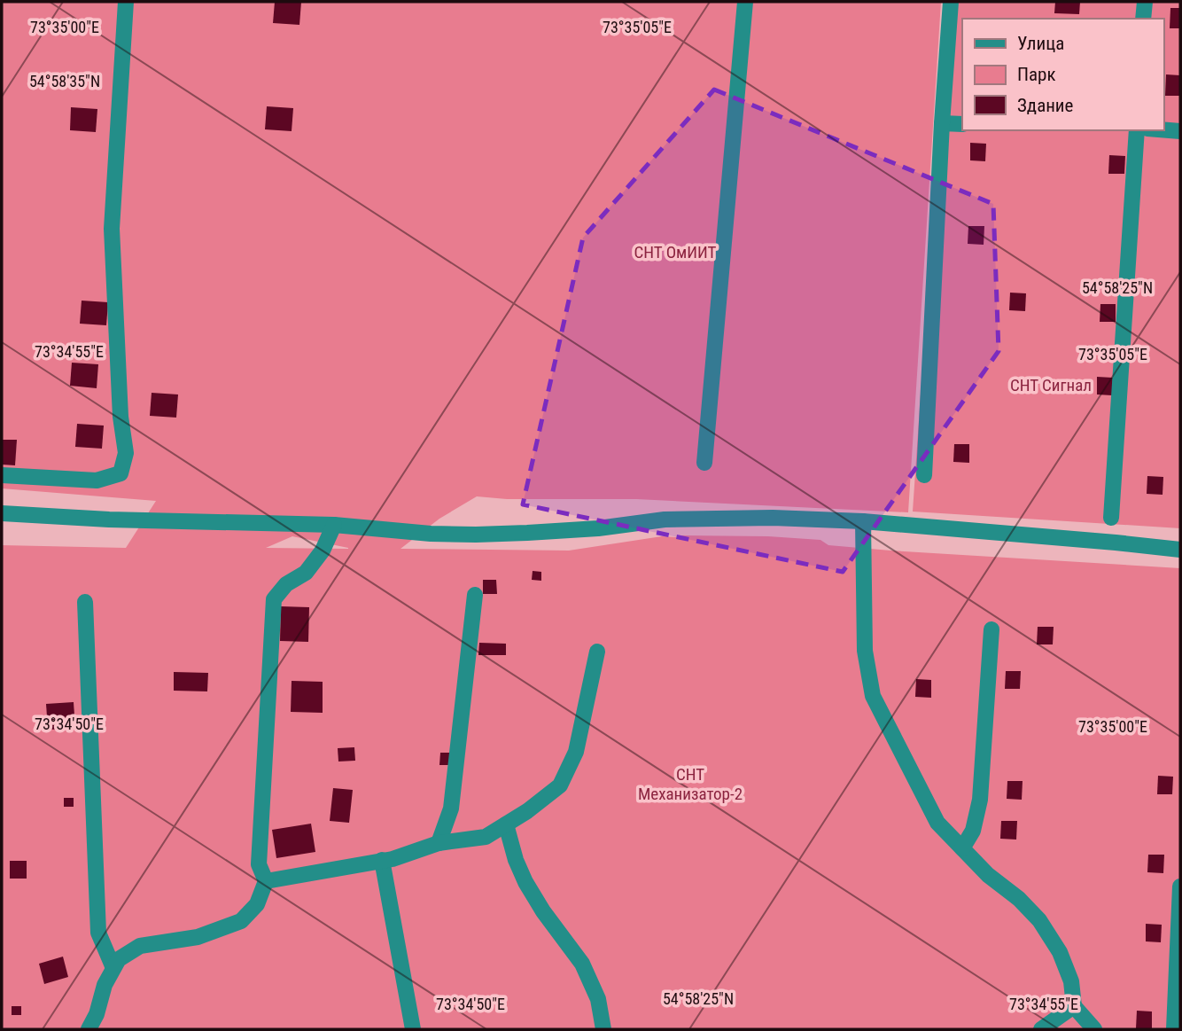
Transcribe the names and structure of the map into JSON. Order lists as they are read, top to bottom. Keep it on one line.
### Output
{"parks":["СНТ ОмИИТ","СНТ Сигнал","СНТ Механизатор-2"],"legend":["Улица","Парк","Здание"],"coordinates":["73°35'00\"E","73°35'05\"E","54°58'35\"N","54°58'25\"N","73°34'55\"E","73°34'50\"E"]}
